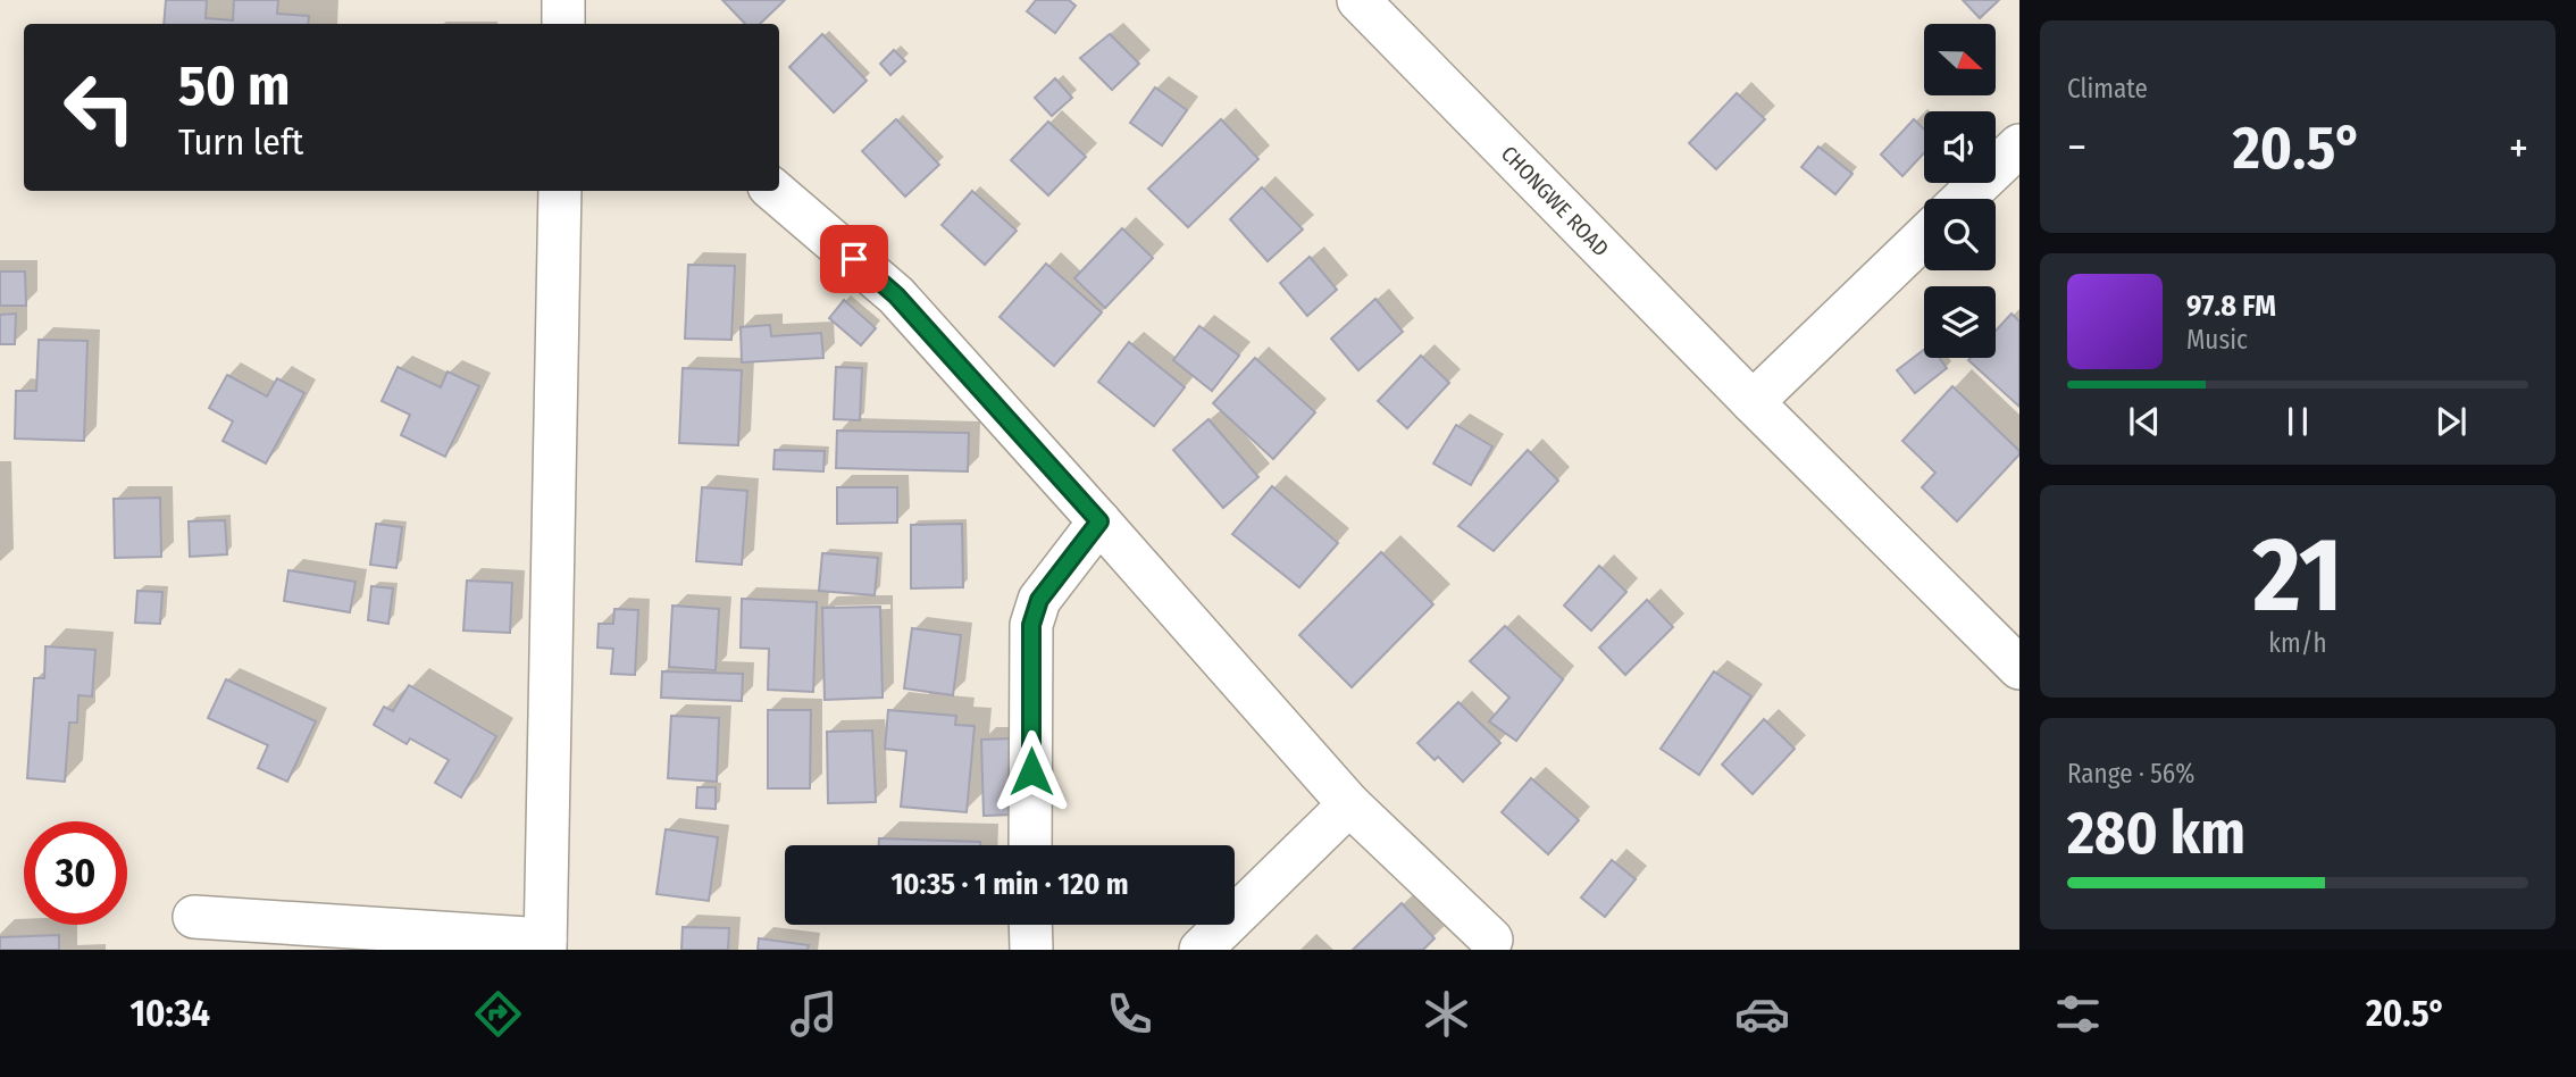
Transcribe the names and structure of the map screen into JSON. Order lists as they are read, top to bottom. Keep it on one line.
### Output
{"streets":{"street":["CHONGWE ROAD"]},"north":"right","page":{"tile":["Climate",["21","km/h"],["Range · 56%","280 km"]],"turn":["50 m","Turn left"],"heat":["−","20.5°","+"],"song":["97.8 FM","Music"],"limit":"30","trip":"10:35 · 1 min · 120 m","tabs":["10:34","20.5°"]}}
